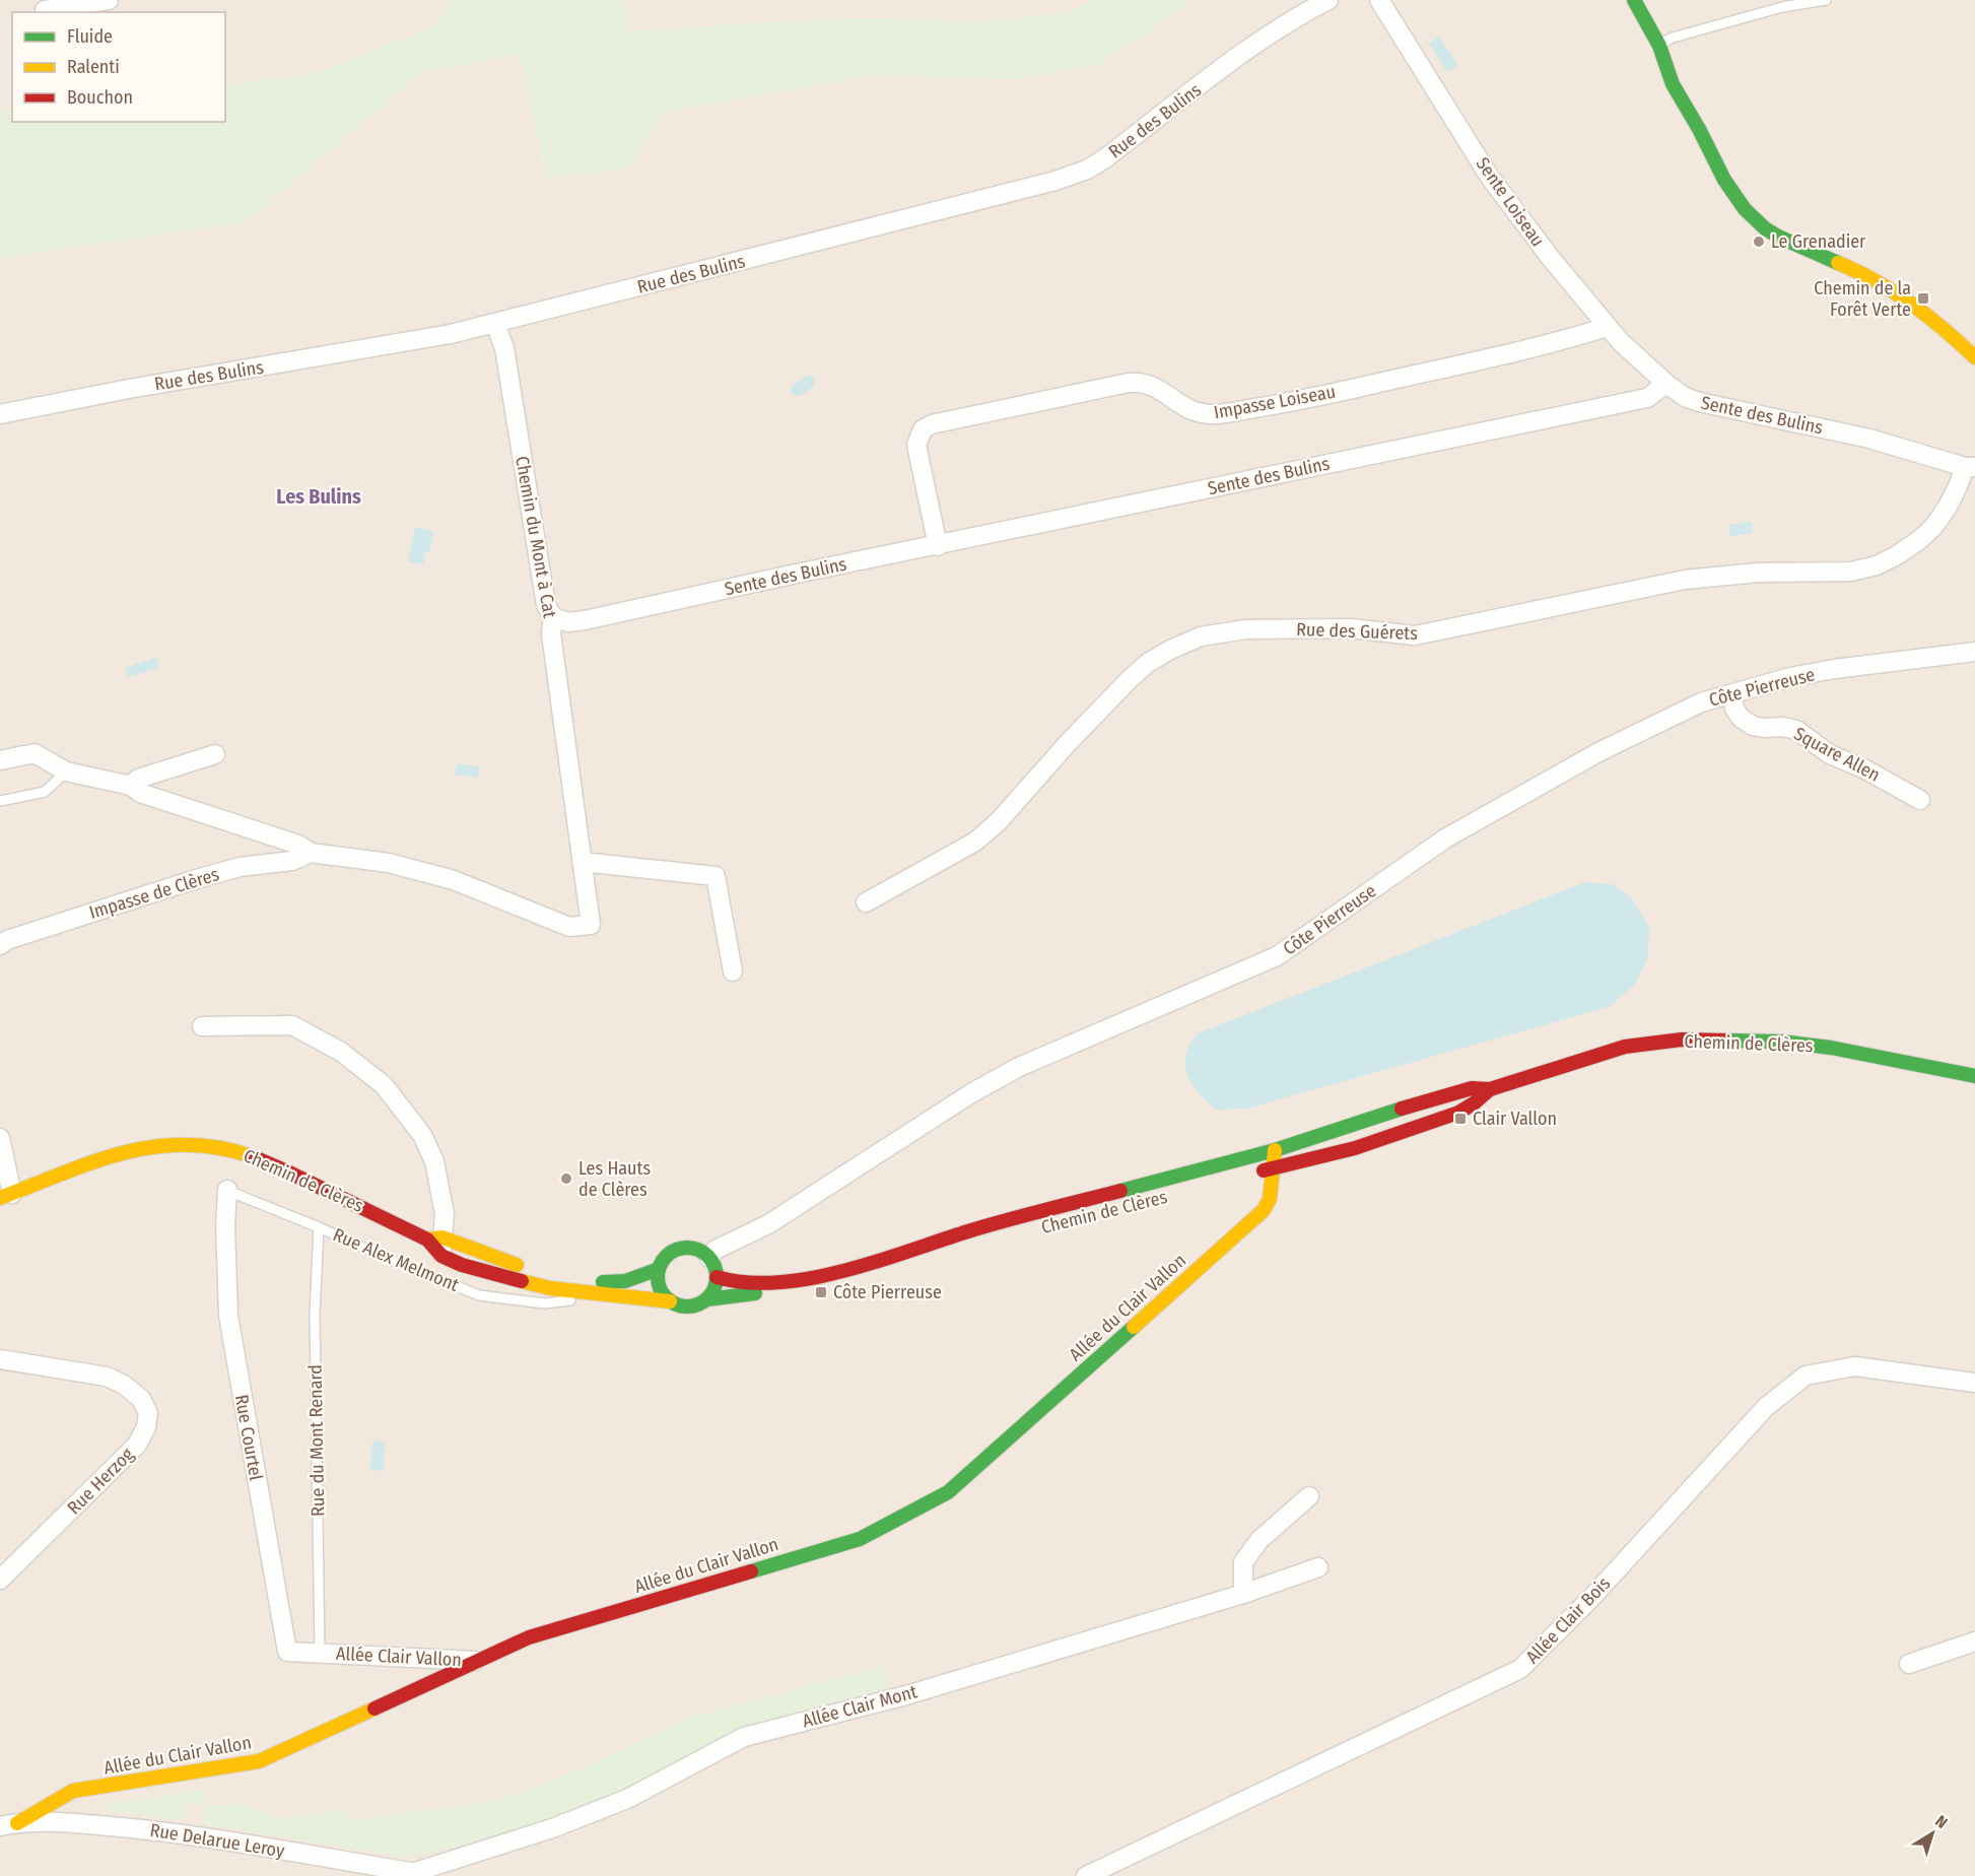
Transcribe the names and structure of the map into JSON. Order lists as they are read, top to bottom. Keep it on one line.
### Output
{"streets":{"street":["Rue des Bulins","Sente Loiseau","Impasse Loiseau","Sente des Bulins","Chemin du Mont à Cat","Rue des Guérets","Côte Pierreuse","Square Allen","Impasse de Clères","Chemin de Clères","Allée du Clair Vallon","Rue Courtel","Rue Herzog","Allée Clair Bois","Allée Clair Vallon","Allée Clair Mont","Rue Delarue Leroy"],"lane":["Rue Alex Melmont","Rue du Mont Renard"]},"crossings":[["Rue des Bulins","Chemin du Mont à Cat"],["Sente Loiseau","Impasse Loiseau"],["Sente Loiseau","Sente des Bulins"],["Impasse Loiseau","Sente des Bulins"],["Sente des Bulins","Chemin du Mont à Cat"],["Sente des Bulins","Rue des Guérets"],["Chemin du Mont à Cat","Impasse de Clères"],["Côte Pierreuse","Square Allen"],["Côte Pierreuse","Chemin de Clères"],["Chemin de Clères","Allée du Clair Vallon"],["Rue Alex Melmont","Rue Courtel"],["Rue Alex Melmont","Rue du Mont Renard"],["Allée du Clair Vallon","Allée Clair Vallon"],["Allée du Clair Vallon","Rue Delarue Leroy"],["Rue Courtel","Rue du Mont Renard"],["Rue Courtel","Allée Clair Vallon"],["Rue du Mont Renard","Allée Clair Vallon"],["Allée Clair Mont","Rue Delarue Leroy"]],"districts":["Les Bulins"],"places":{"other":["Le Grenadier","Les Hauts de Clères"],"transit":["Chemin de la Forêt Verte","Clair Vallon","Côte Pierreuse"]},"legend":["Fluide","Ralenti","Bouchon"],"north":"top right"}
